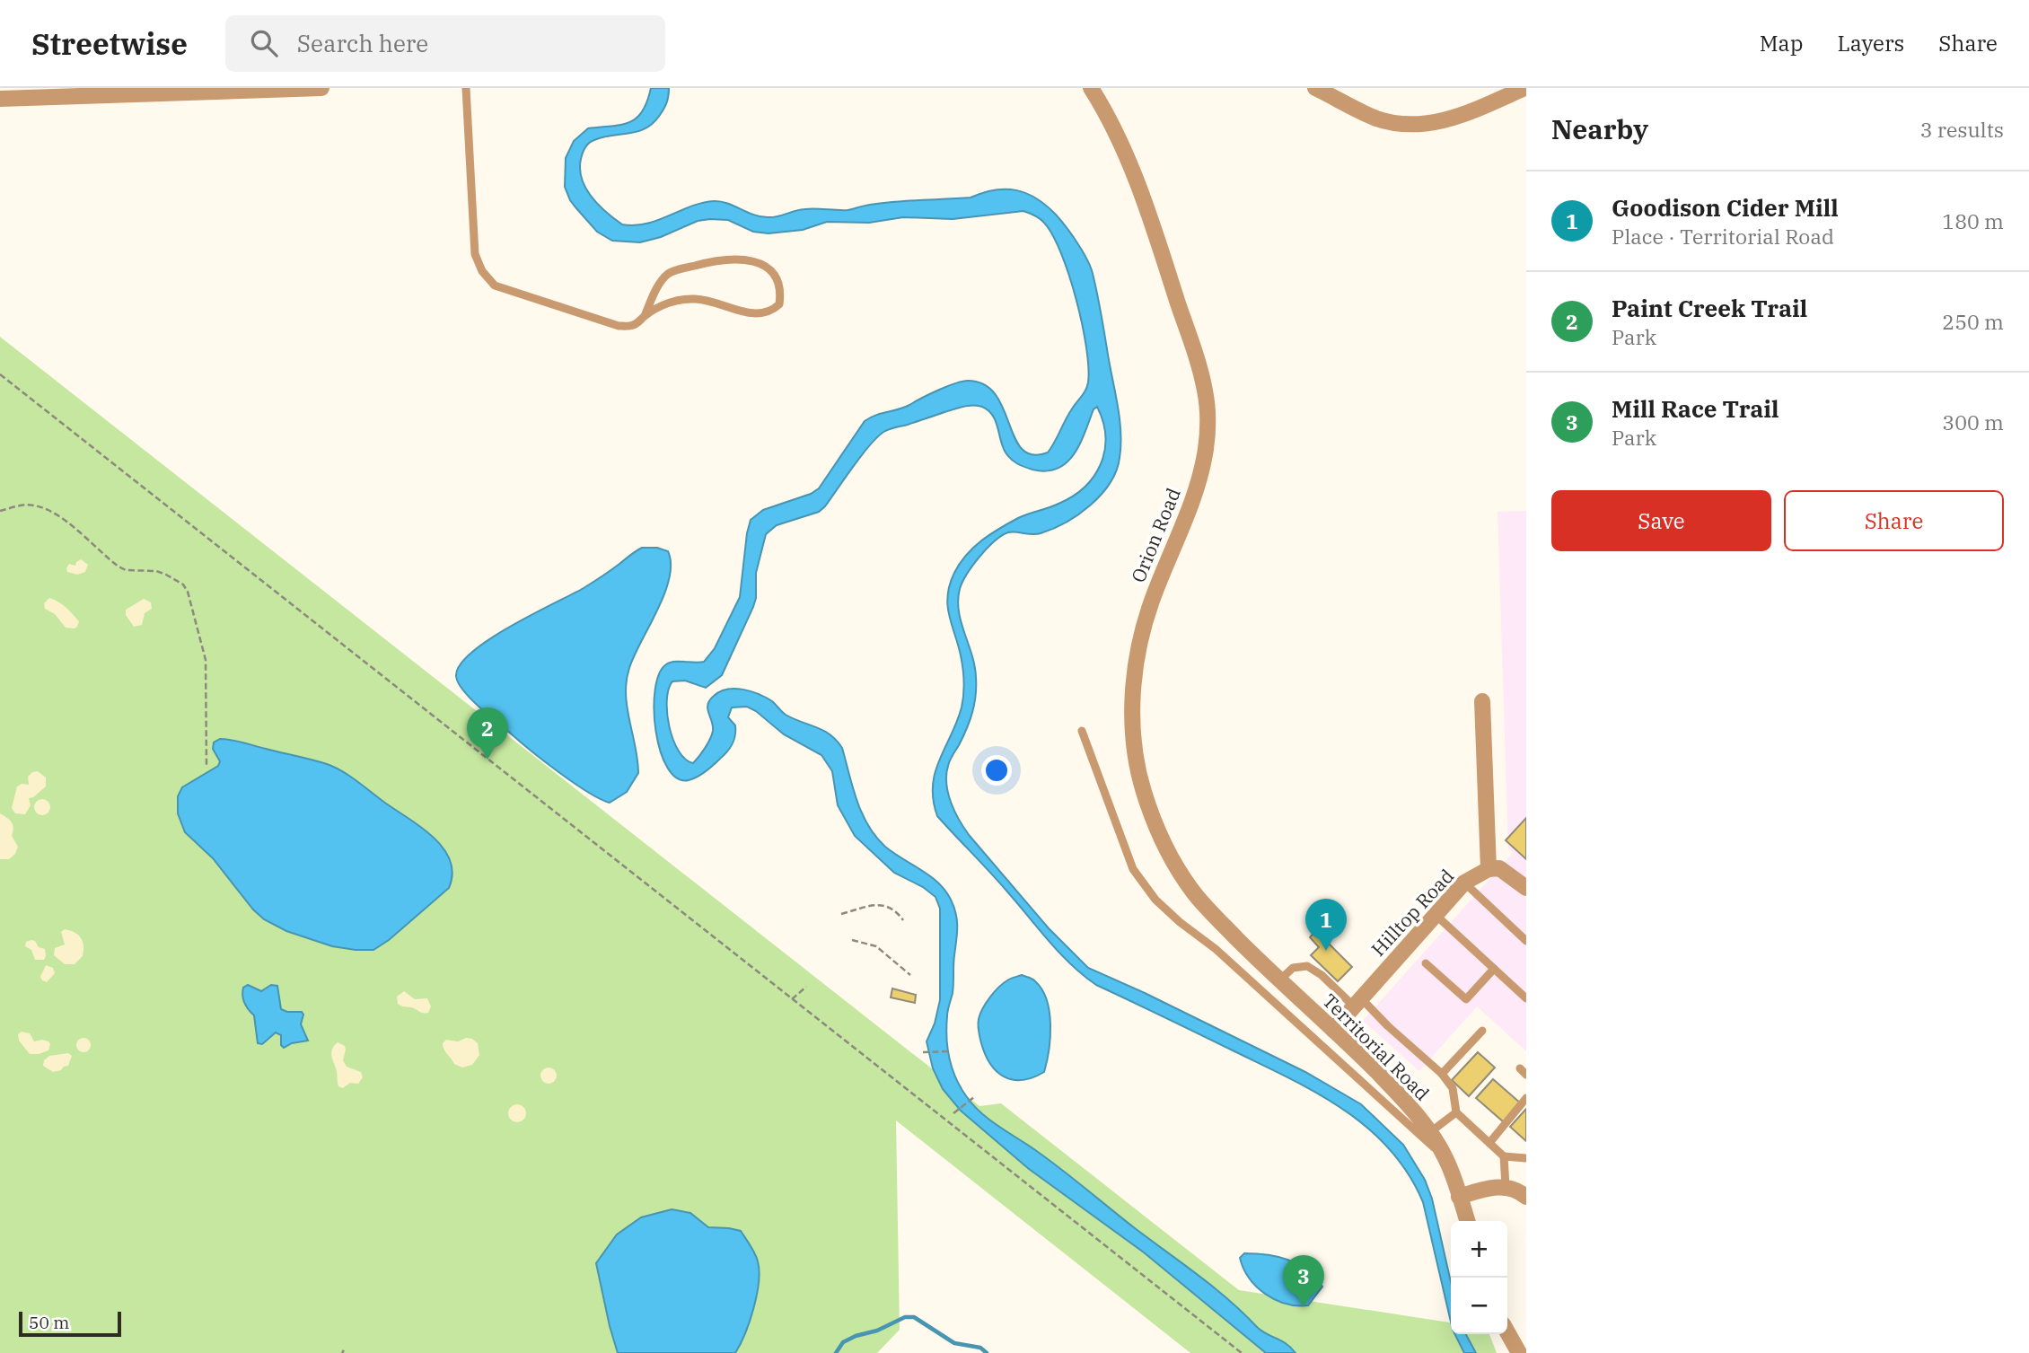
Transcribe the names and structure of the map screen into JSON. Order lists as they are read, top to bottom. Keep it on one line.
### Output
{"streets":{"street":["Orion Road","Hilltop Road","Territorial Road"]},"crossings":[["Orion Road","Territorial Road"],["Hilltop Road","Territorial Road"]],"scale_bar":"50 m","page":{"header":"Streetwise","search":"Search here","nav":["Map","Layers","Share"],"heading":["Nearby","3 results"],"list":[{"mark":"1","name":"Goodison Cider Mill","note":"Place · Territorial Road","value":"180 m"},{"mark":"2","name":"Paint Creek Trail","note":"Park","value":"250 m"},{"mark":"3","name":"Mill Race Trail","note":"Park","value":"300 m"}],"buttons":["Save","Share"],"pins":["2","1","3"],"map_buttons":["+","−"],"scale":"50 m"}}
